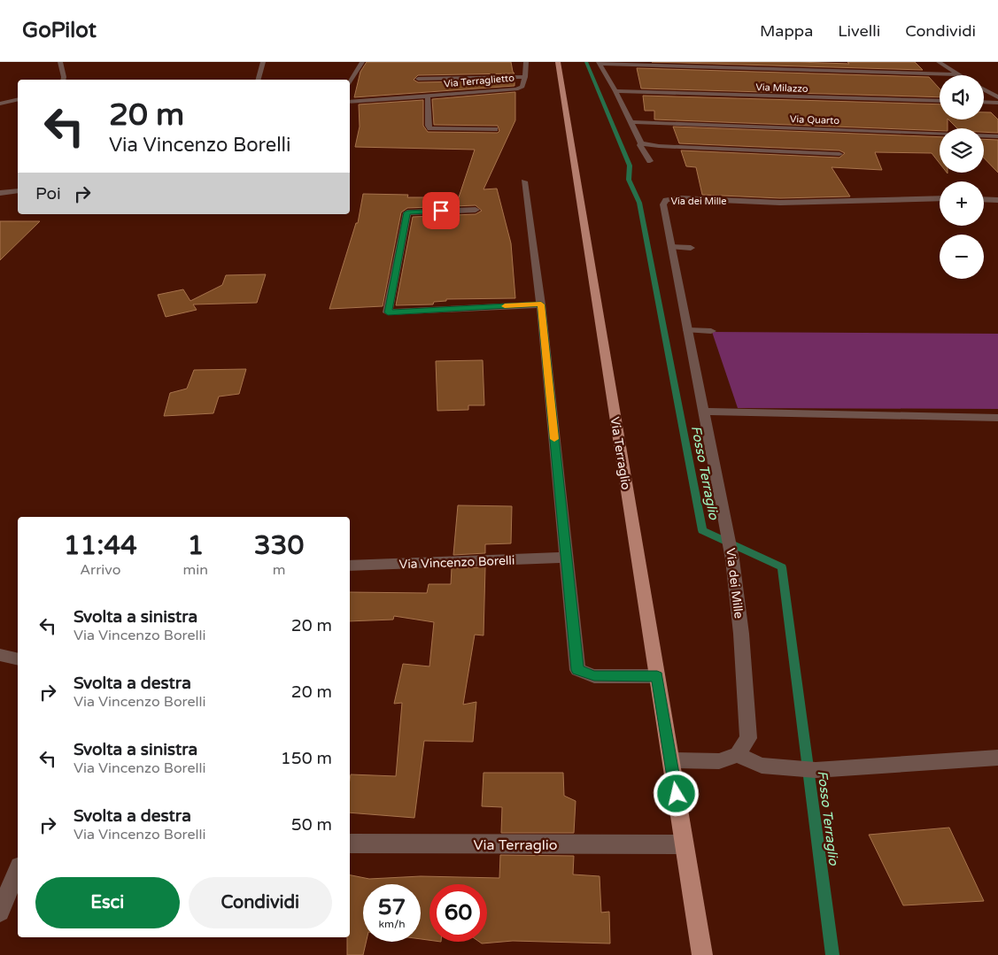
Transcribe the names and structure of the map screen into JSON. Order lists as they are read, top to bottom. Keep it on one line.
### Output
{"streets":{"main road":["Via Terraglio"],"street":["Via Terraglietto","Via Milazzo","Via Quarto","Via dei Mille","Via Vincenzo Borelli"]},"water":["Fosso Terraglio"],"page":{"header":"GoPilot","nav":["Mappa","Livelli","Condividi"],"map_buttons":["+","−"],"turn":["20 m","Via Vincenzo Borelli"],"then":"Poi","eta":["11:44","Arrivo","1","min","330","m"],"list":[{"name":"Svolta a sinistra","note":"Via Vincenzo Borelli","value":"20 m"},{"name":"Svolta a destra","note":"Via Vincenzo Borelli","value":"20 m"},{"name":"Svolta a sinistra","note":"Via Vincenzo Borelli","value":"150 m"},{"name":"Svolta a destra","note":"Via Vincenzo Borelli","value":"50 m"}],"buttons":["Esci","Condividi"],"speed":"57 km/h","limit":"60"}}
